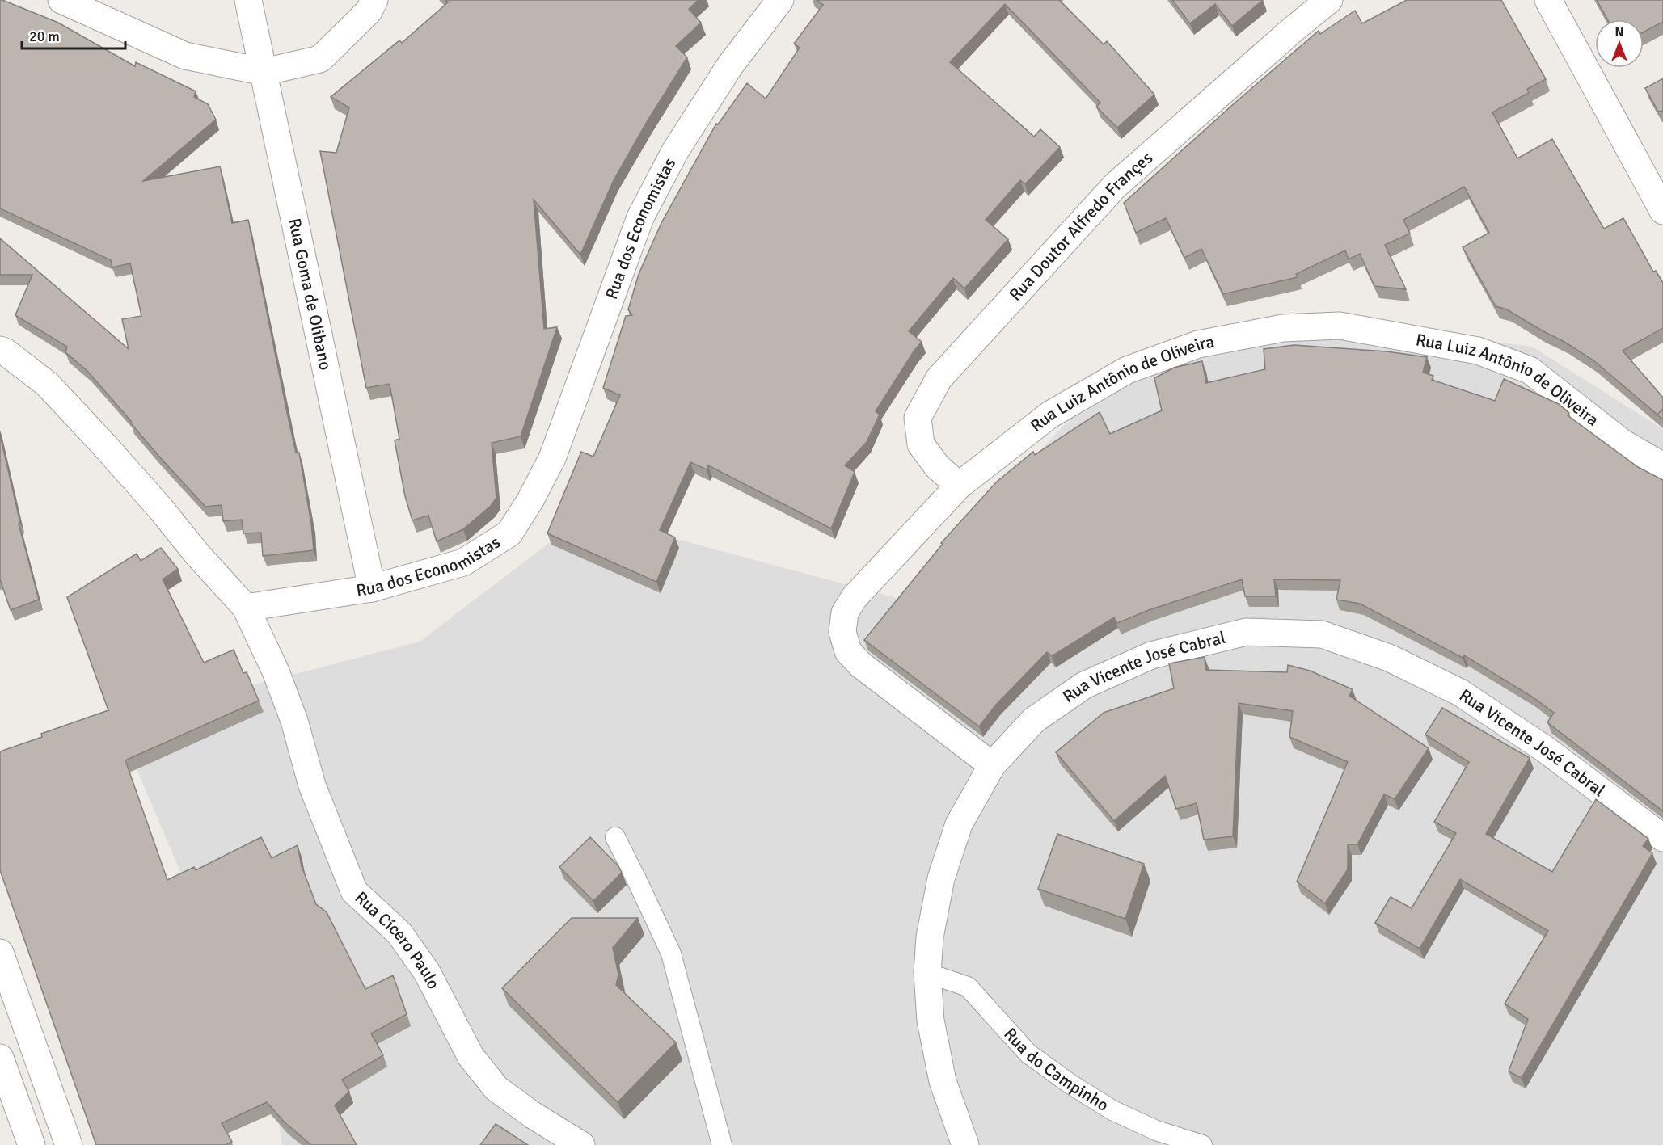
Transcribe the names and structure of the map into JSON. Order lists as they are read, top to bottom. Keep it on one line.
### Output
{"streets":{"street":["Rua Doutor Alfredo Françes","Rua dos Economistas","Rua Goma de Olibano","Rua Luiz Antônio de Oliveira","Rua Vicente José Cabral","Rua Cícero Paulo"],"lane":["Rua do Campinho"]},"crossings":[["Rua Doutor Alfredo Françes","Rua Luiz Antônio de Oliveira"],["Rua dos Economistas","Rua Goma de Olibano"],["Rua dos Economistas","Rua Cícero Paulo"],["Rua Luiz Antônio de Oliveira","Rua Vicente José Cabral"],["Rua Vicente José Cabral","Rua do Campinho"]],"scale_bar":"20 m","north":"top"}
